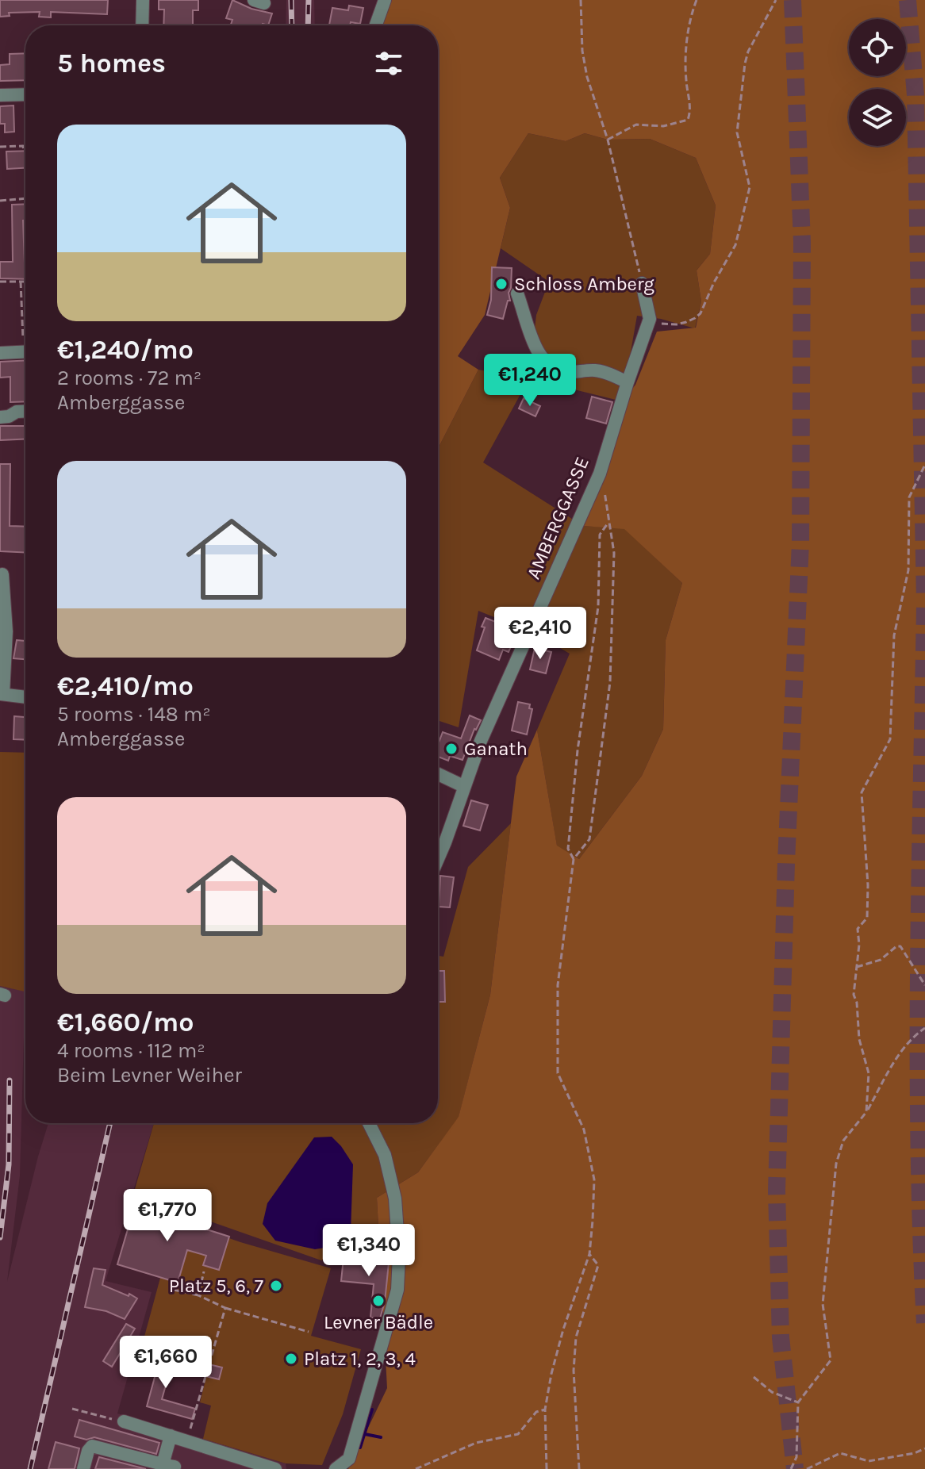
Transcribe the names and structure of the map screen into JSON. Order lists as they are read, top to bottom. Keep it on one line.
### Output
{"streets":{"street":["AMBERGGASSE"]},"places":["Schloss Amberg","Ganath","Platz 5, 6, 7","Levner Bädle","Platz 1, 2, 3, 4"],"page":{"heading":"5 homes","list":[{"name":"€1,240/mo","note":"2 rooms · 72 m² · Amberggasse"},{"name":"€2,410/mo","note":"5 rooms · 148 m² · Amberggasse"},{"name":"€1,660/mo","note":"4 rooms · 112 m² · Beim Levner Weiher"}],"price":["€1,240","€2,410","€1,770","€1,340","€1,660"]}}
